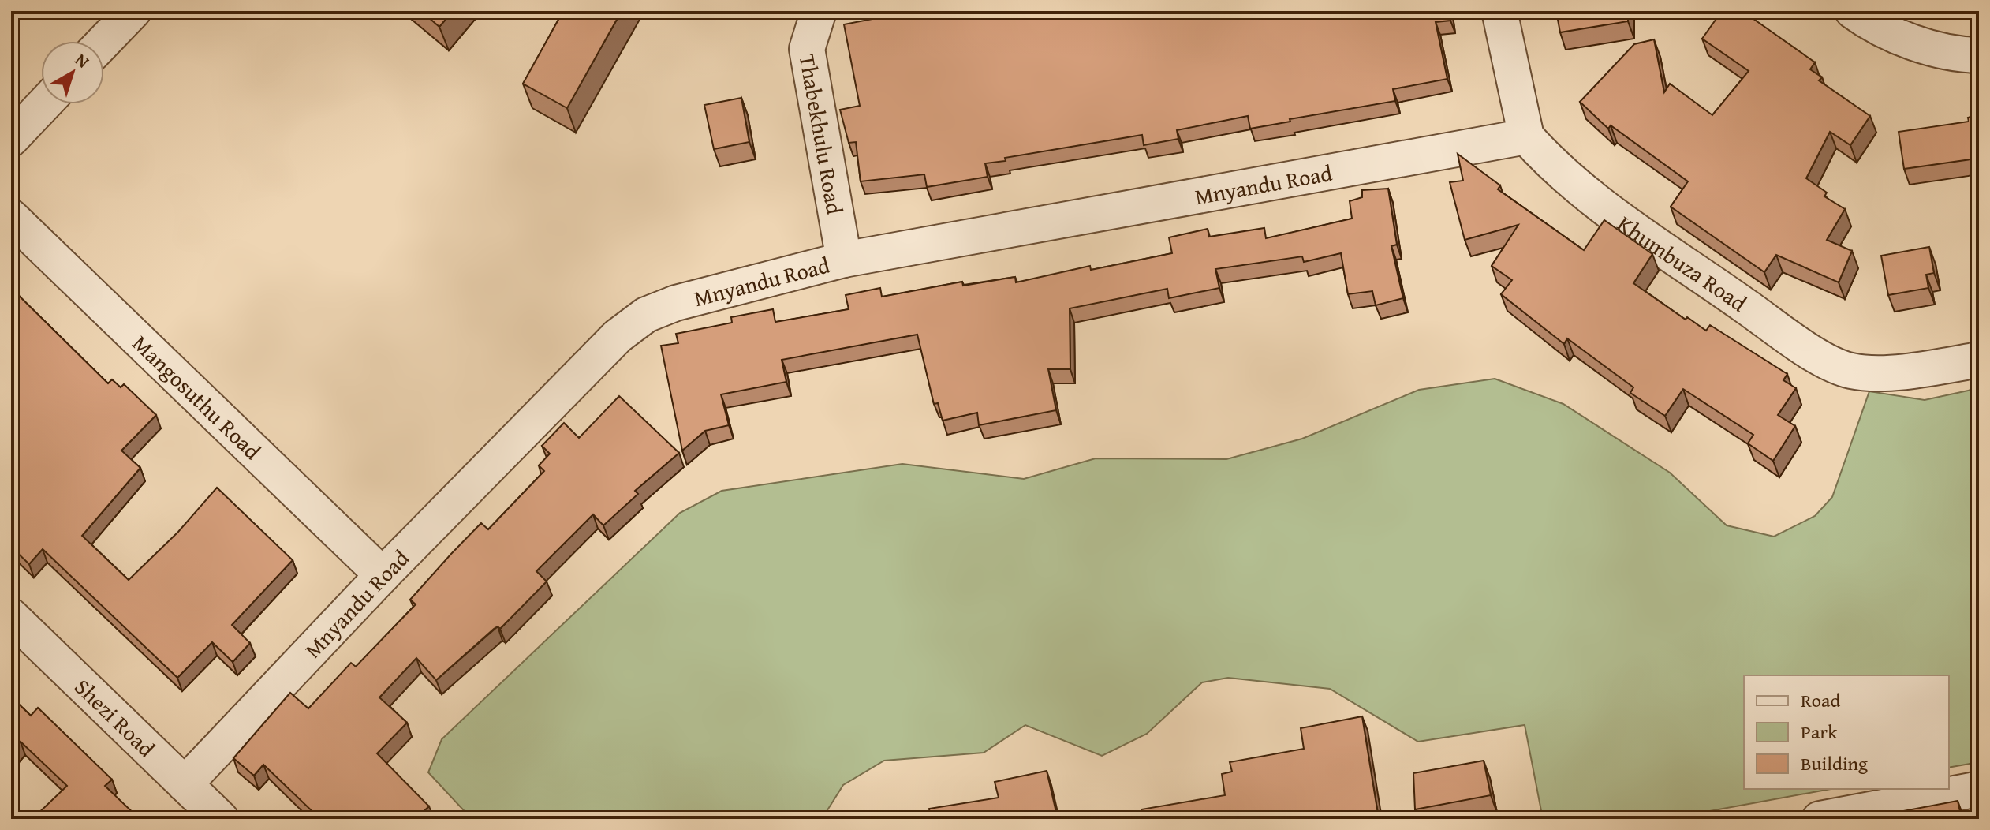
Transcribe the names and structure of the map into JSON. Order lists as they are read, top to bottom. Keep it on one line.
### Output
{"streets":{"street":["Thabekhulu Road","Mnyandu Road","Khumbuza Road","Mangosuthu Road","Shezi Road"]},"crossings":[["Thabekhulu Road","Mnyandu Road"],["Mnyandu Road","Khumbuza Road"],["Mnyandu Road","Mangosuthu Road"],["Mnyandu Road","Shezi Road"]],"legend":["Road","Park","Building"],"north":"top right"}
